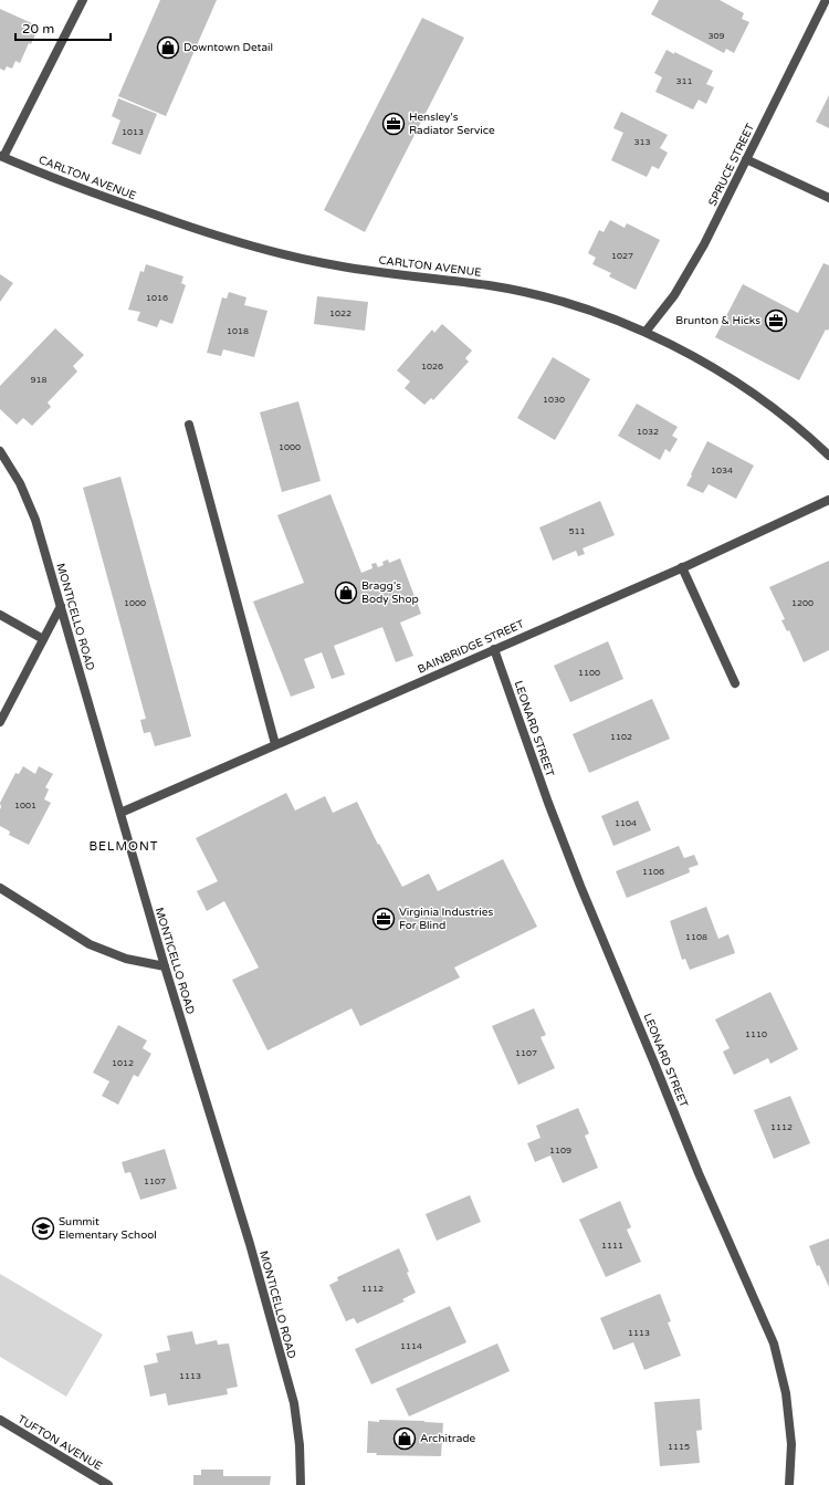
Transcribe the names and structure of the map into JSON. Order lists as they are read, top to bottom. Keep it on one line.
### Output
{"streets":{"street":["SPRUCE STREET","CARLTON AVENUE","MONTICELLO ROAD","BAINBRIDGE STREET","LEONARD STREET","TUFTON AVENUE"]},"crossings":[["SPRUCE STREET","CARLTON AVENUE"],["MONTICELLO ROAD","BAINBRIDGE STREET"],["BAINBRIDGE STREET","LEONARD STREET"]],"districts":["BELMONT"],"places":{"shop":["Downtown Detail","Bragg's Body Shop","Architrade"],"office":["Hensley's Radiator Service","Brunton & Hicks","Virginia Industries For Blind"],"school or university":["Summit Elementary School"]},"house_numbers":["309","311","1013","313","1027","1016","1022","1018","1026","918","1030","1032","1000","1034","511","1000","1200","1100","1102","1001","1104","1106","1108","1110","1107","1012","1112","1109","1107","1111","1112","1113","1114","1113","1115"],"scale_bar":"20 m"}
